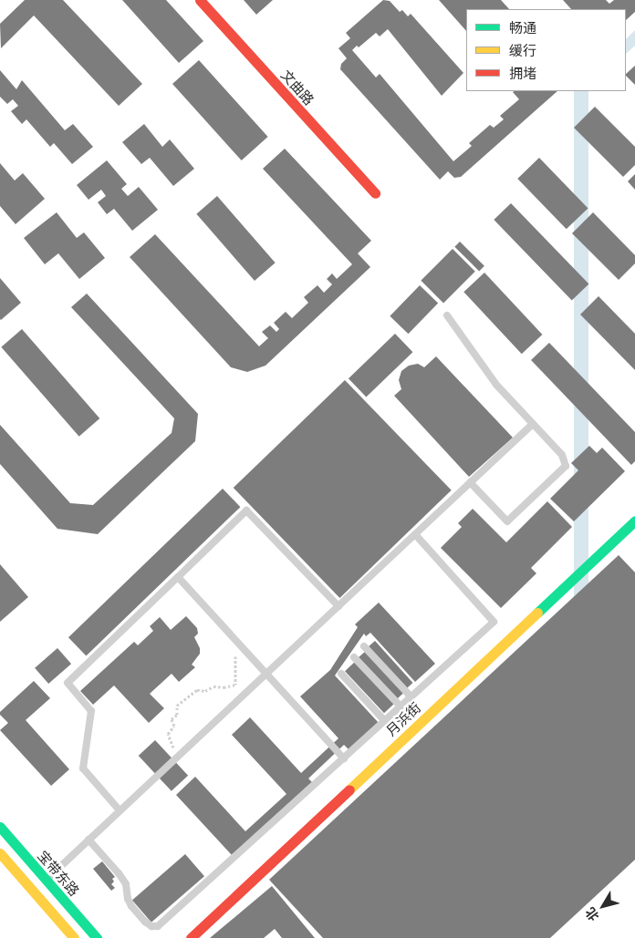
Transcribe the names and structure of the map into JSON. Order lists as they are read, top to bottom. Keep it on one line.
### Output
{"streets":{"street":["文曲路","月浜街","宝带东路"]},"legend":["畅通","缓行","拥堵"],"north":"bottom left"}
